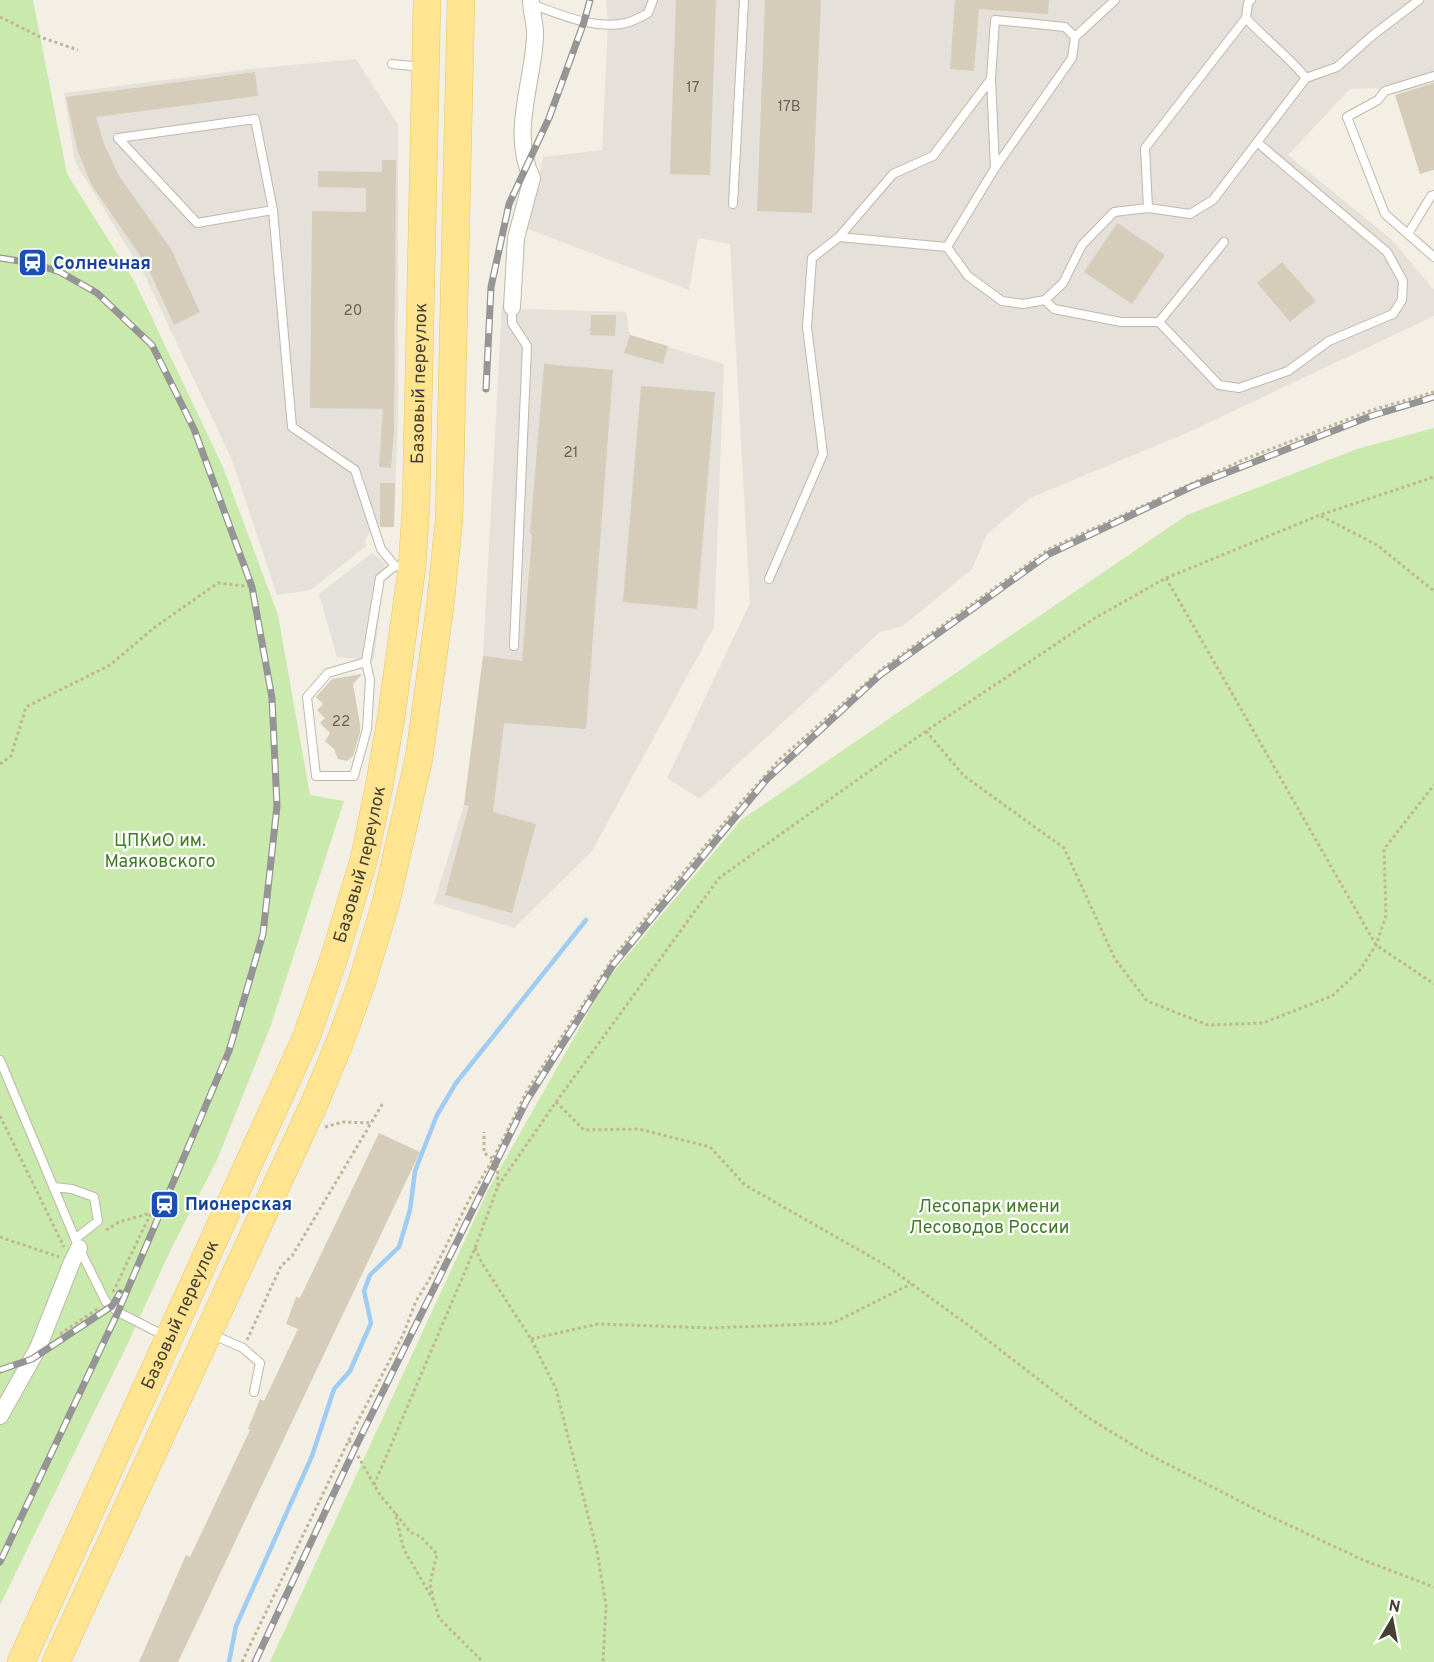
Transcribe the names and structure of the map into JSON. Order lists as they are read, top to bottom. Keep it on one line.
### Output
{"streets":{"main road":["Базовый переулок"]},"parks":["ЦПКиО им. Маяковского","Лесопарк имени Лесоводов России"],"places":{"station":["Солнечная","Пионерская"]},"house_numbers":["17","17В","20","21","22"],"north":"top"}
